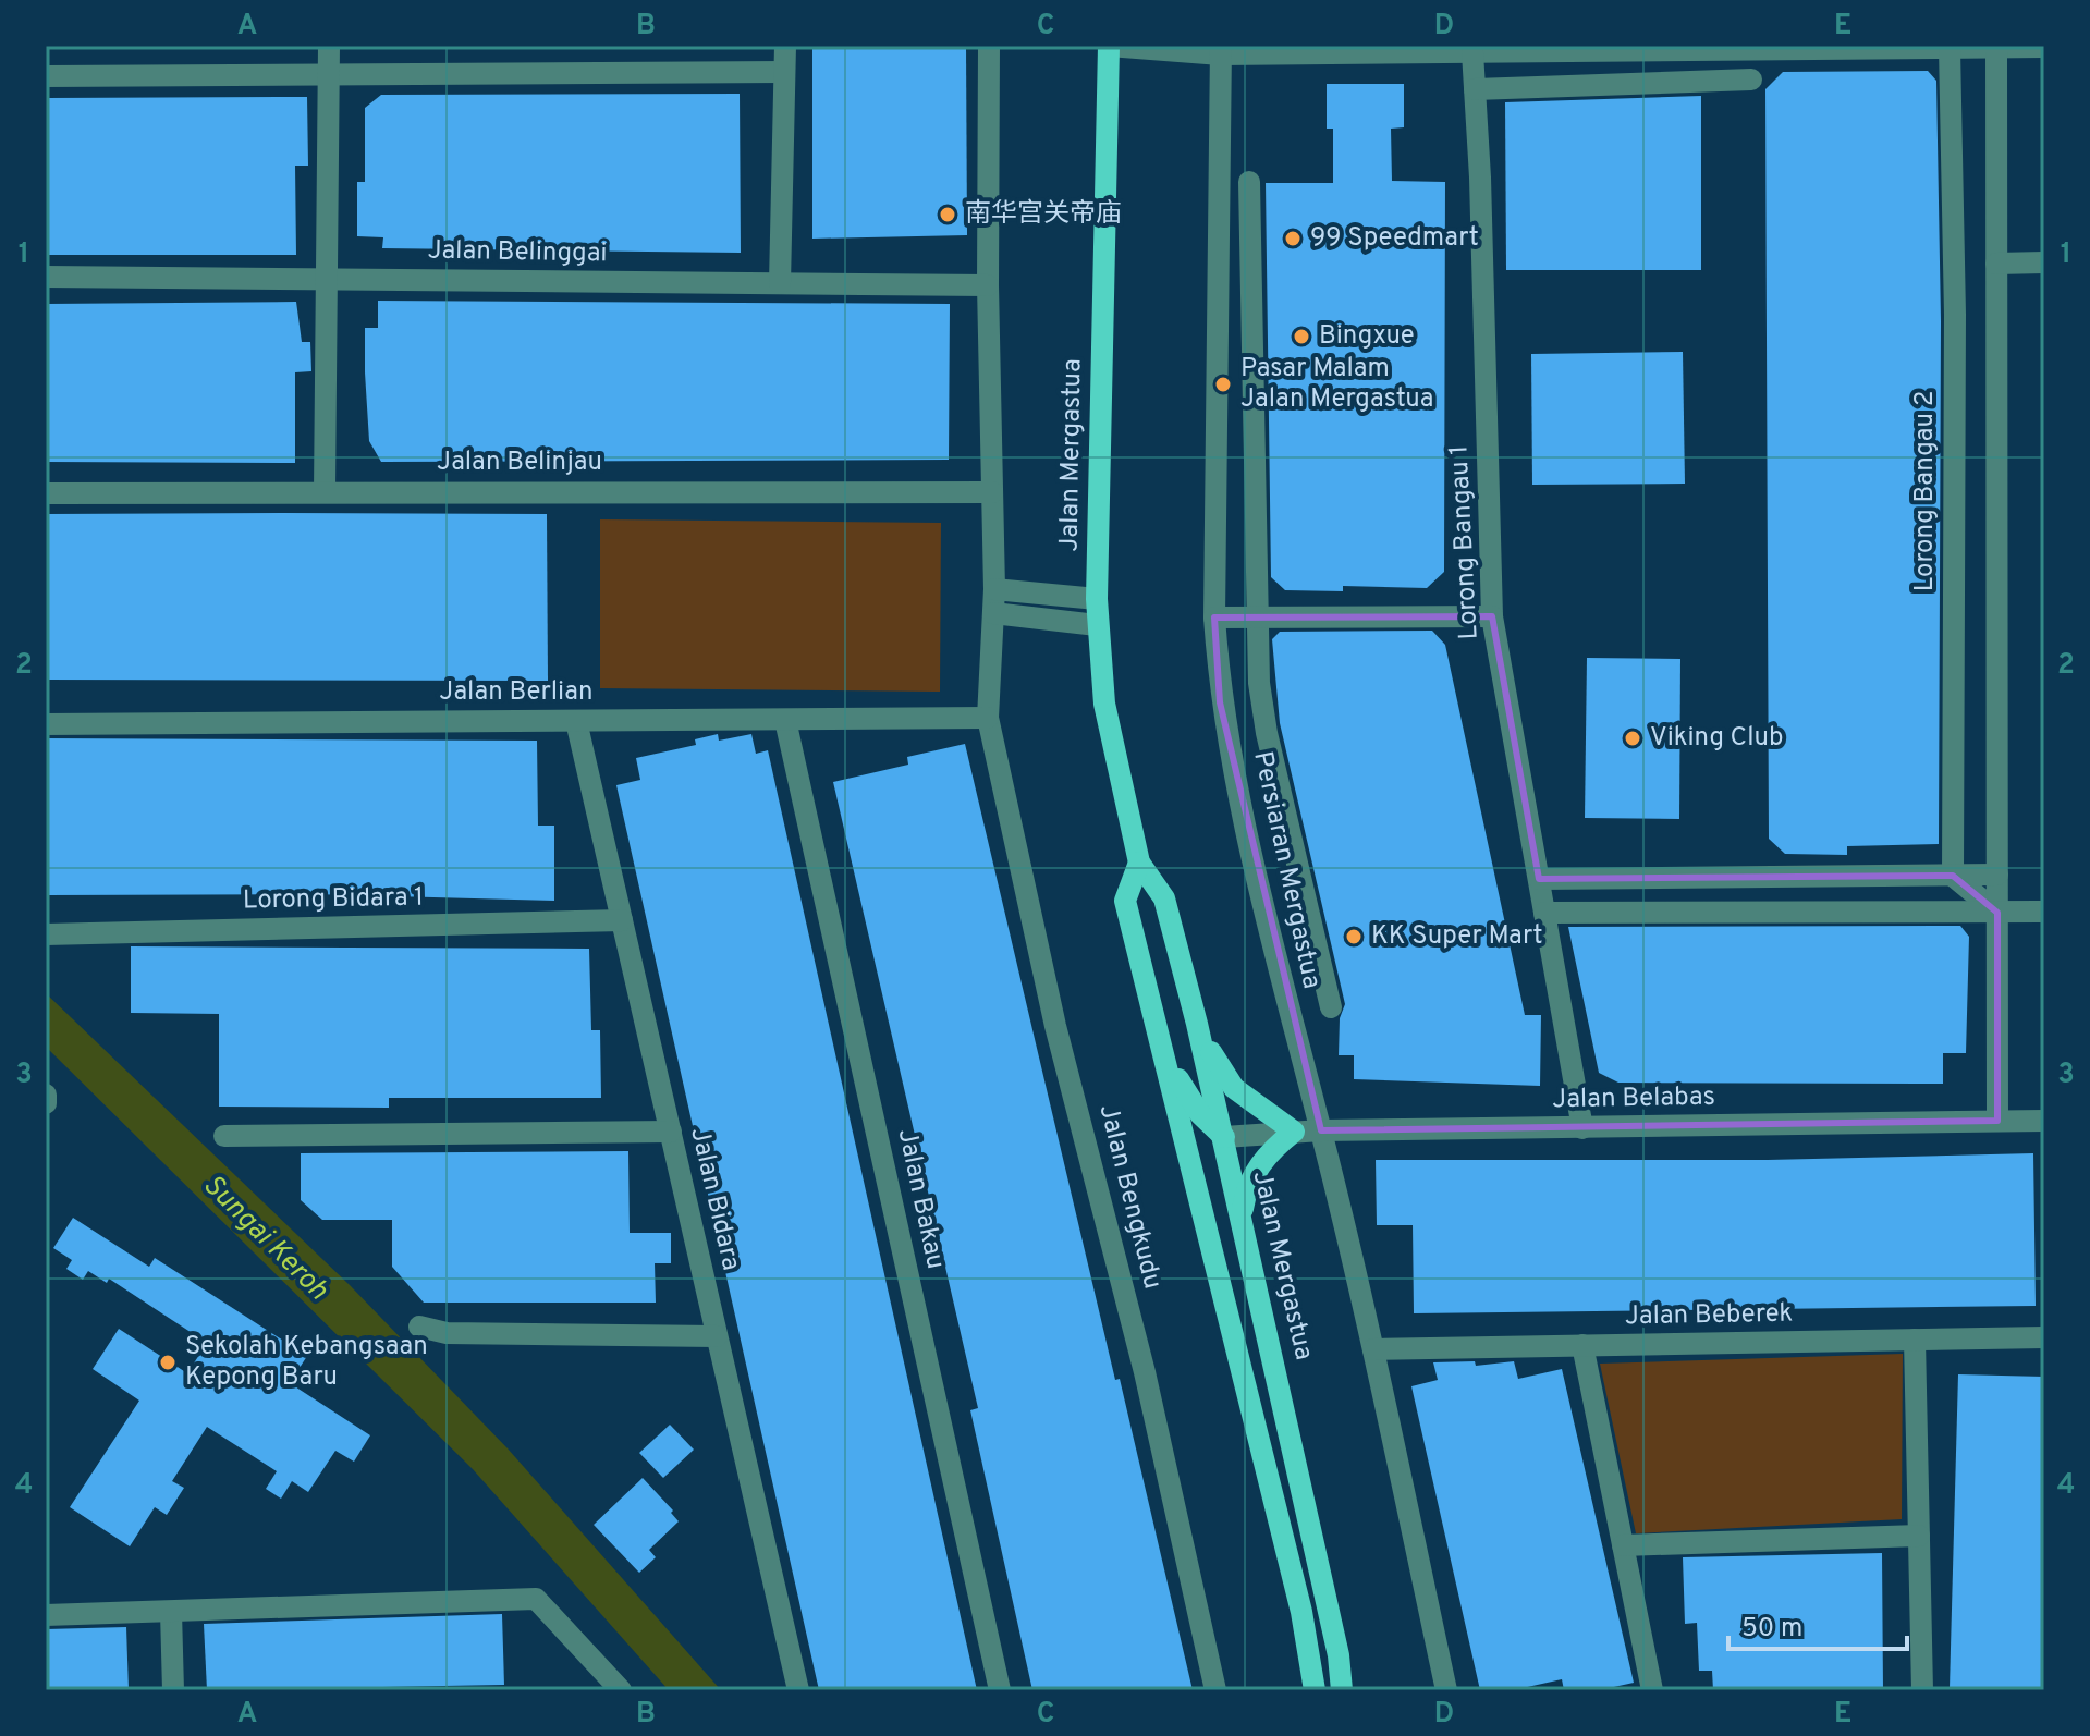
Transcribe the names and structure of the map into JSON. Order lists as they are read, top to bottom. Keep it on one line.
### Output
{"streets":{"main road":["Jalan Mergastua"],"street":["Jalan Belinggai","Jalan Belinjau","Lorong Bangau 2","Lorong Bangau 1","Jalan Berlian","Persiaran Mergastua","Lorong Bidara 1","Jalan Belabas","Jalan Bengkudu","Jalan Bidara","Jalan Bakau","Jalan Beberek"]},"crossings":[["Jalan Belinggai","Jalan Bengkudu"],["Jalan Mergastua","Jalan Belabas"],["Jalan Belinjau","Jalan Bengkudu"],["Lorong Bangau 1","Jalan Belabas"],["Jalan Berlian","Jalan Bengkudu"],["Jalan Berlian","Jalan Bidara"],["Jalan Berlian","Jalan Bakau"],["Persiaran Mergastua","Jalan Belabas"],["Persiaran Mergastua","Jalan Beberek"],["Lorong Bidara 1","Jalan Bidara"]],"water":["Sungai Keroh"],"places":["南华宫关帝庙","99 Speedmart","Bingxue","Pasar Malam Jalan Mergastua","Viking Club","KK Super Mart","Sekolah Kebangsaan Kepong Baru"],"scale_bar":"50 m","grid":{"columns":["A","B","C","D","E"],"rows":["1","2","3","4"]}}
